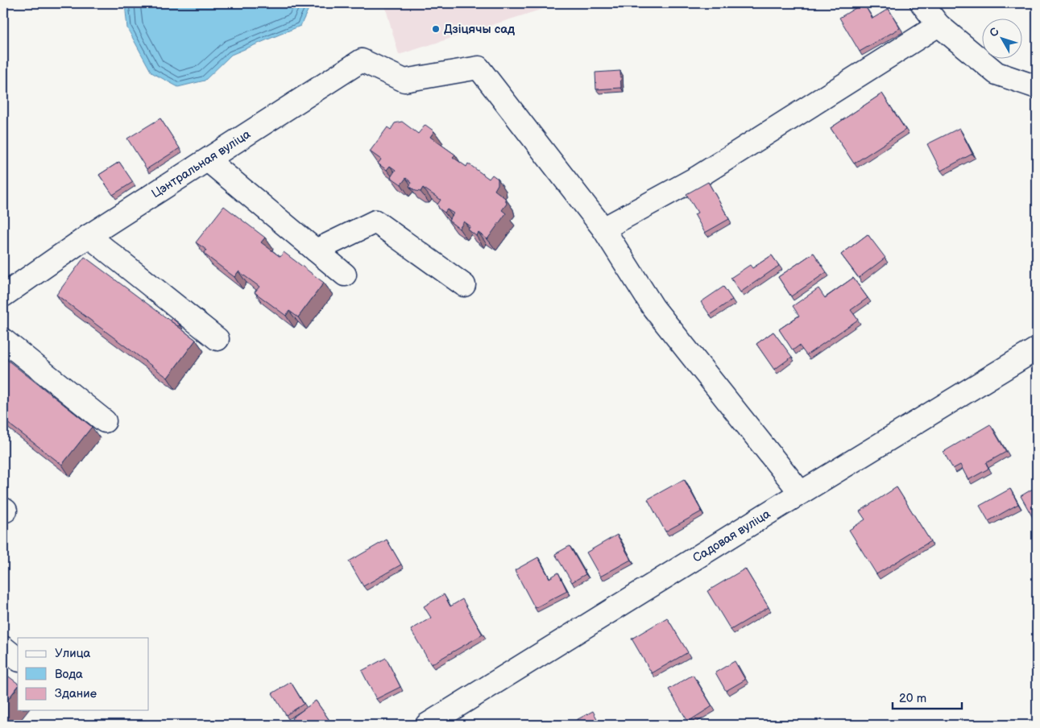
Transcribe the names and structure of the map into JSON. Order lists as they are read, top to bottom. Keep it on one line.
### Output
{"streets":{"street":["Цэнтральная вуліца","Садовая вуліца"]},"places":["Дзіцячы сад"],"legend":["Улица","Вода","Здание"],"scale_bar":"20 m","north":"top left"}
